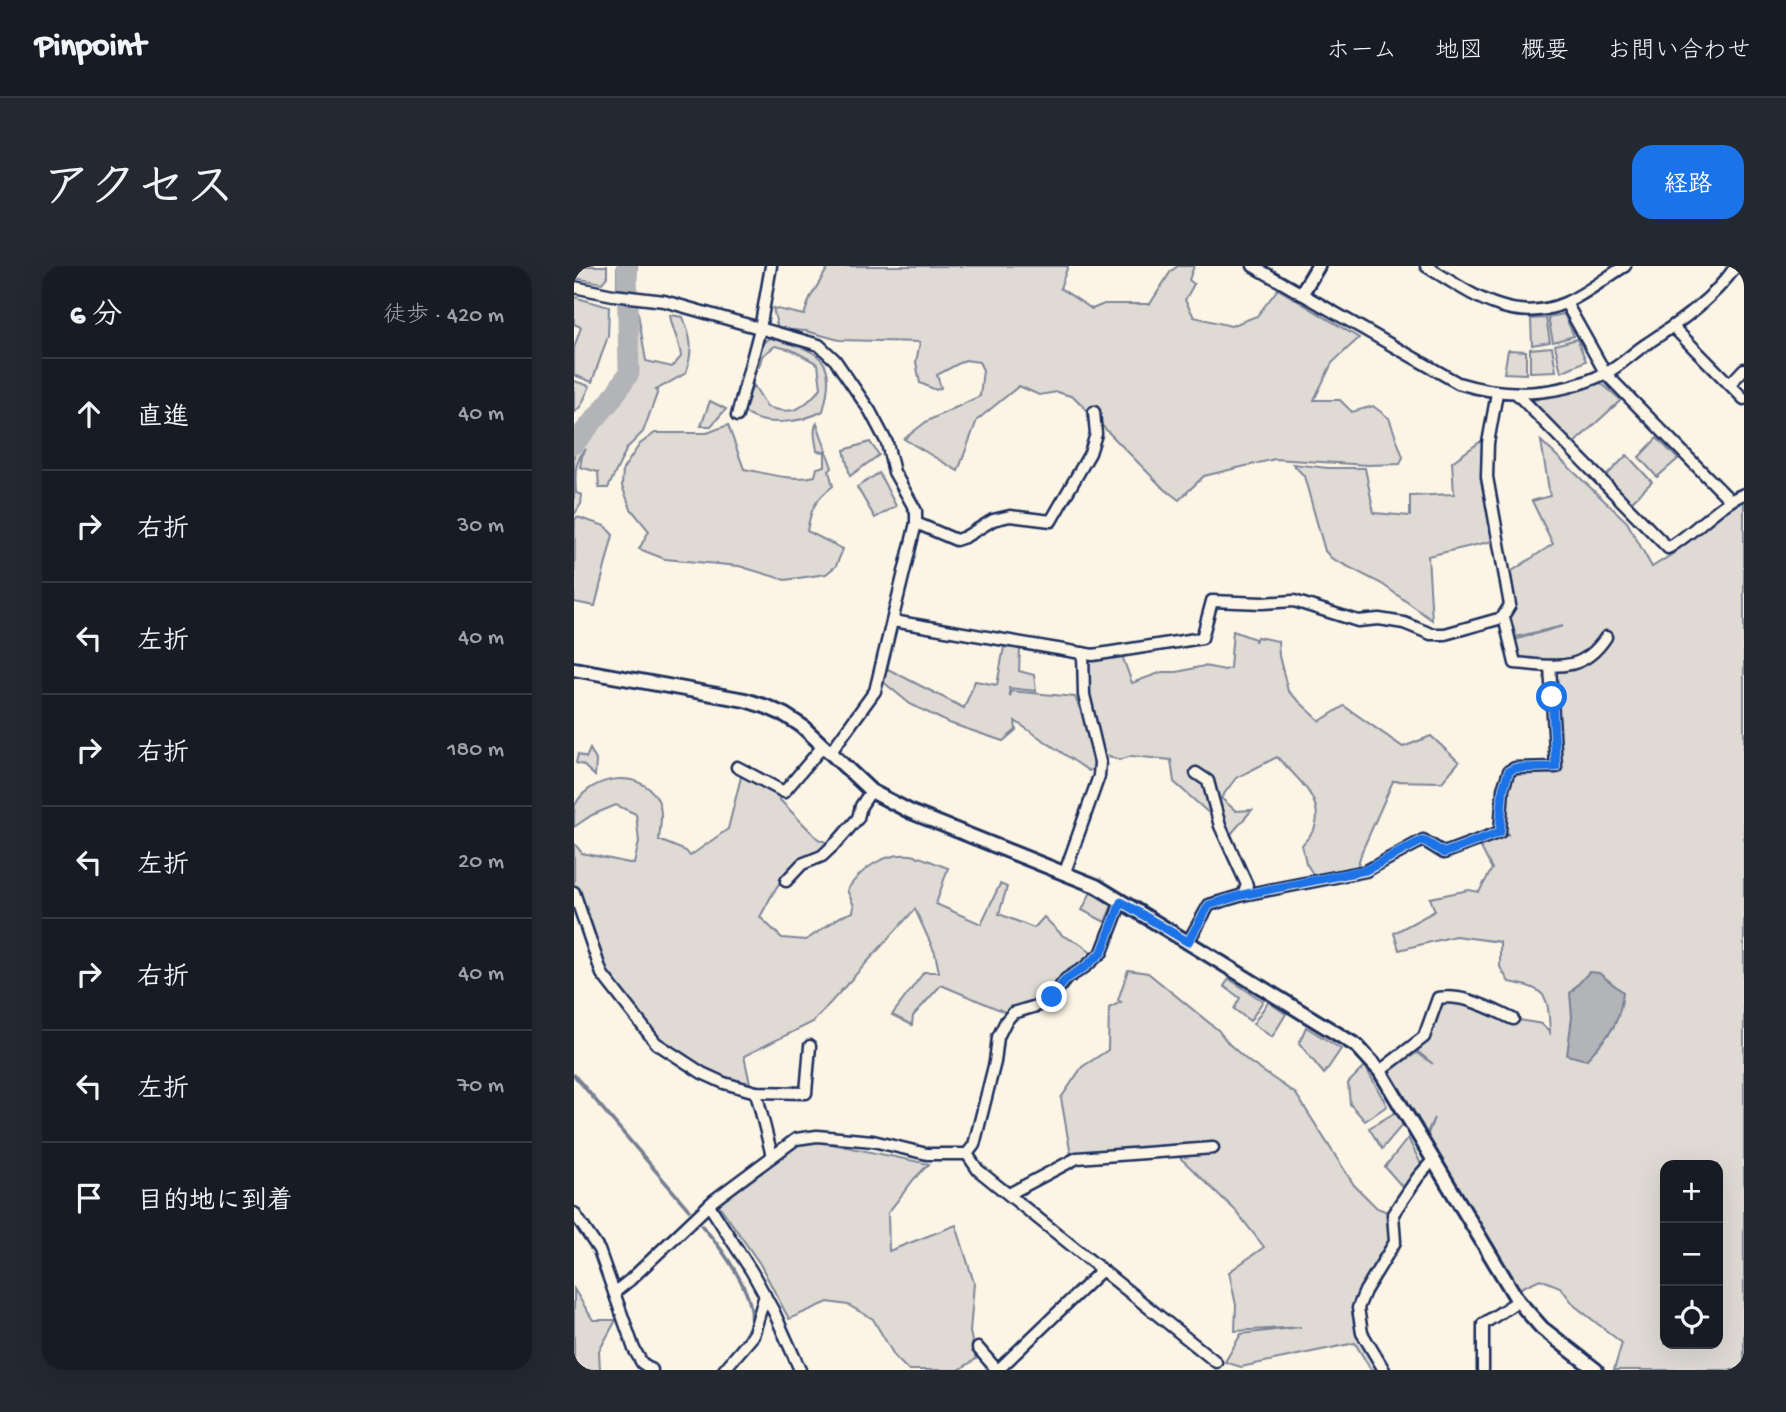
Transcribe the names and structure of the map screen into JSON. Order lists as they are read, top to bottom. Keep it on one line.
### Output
{"page":{"header":"Pinpoint","nav":["ホーム","地図","概要","お問い合わせ"],"title":"アクセス","buttons":"経路","heading":["6 分","徒歩 · 420 m"],"list":[["直進","40 m"],["右折","30 m"],["左折","40 m"],["右折","180 m"],["左折","20 m"],["右折","40 m"],["左折","70 m"],"目的地に到着"],"map_buttons":["+","−"]}}
